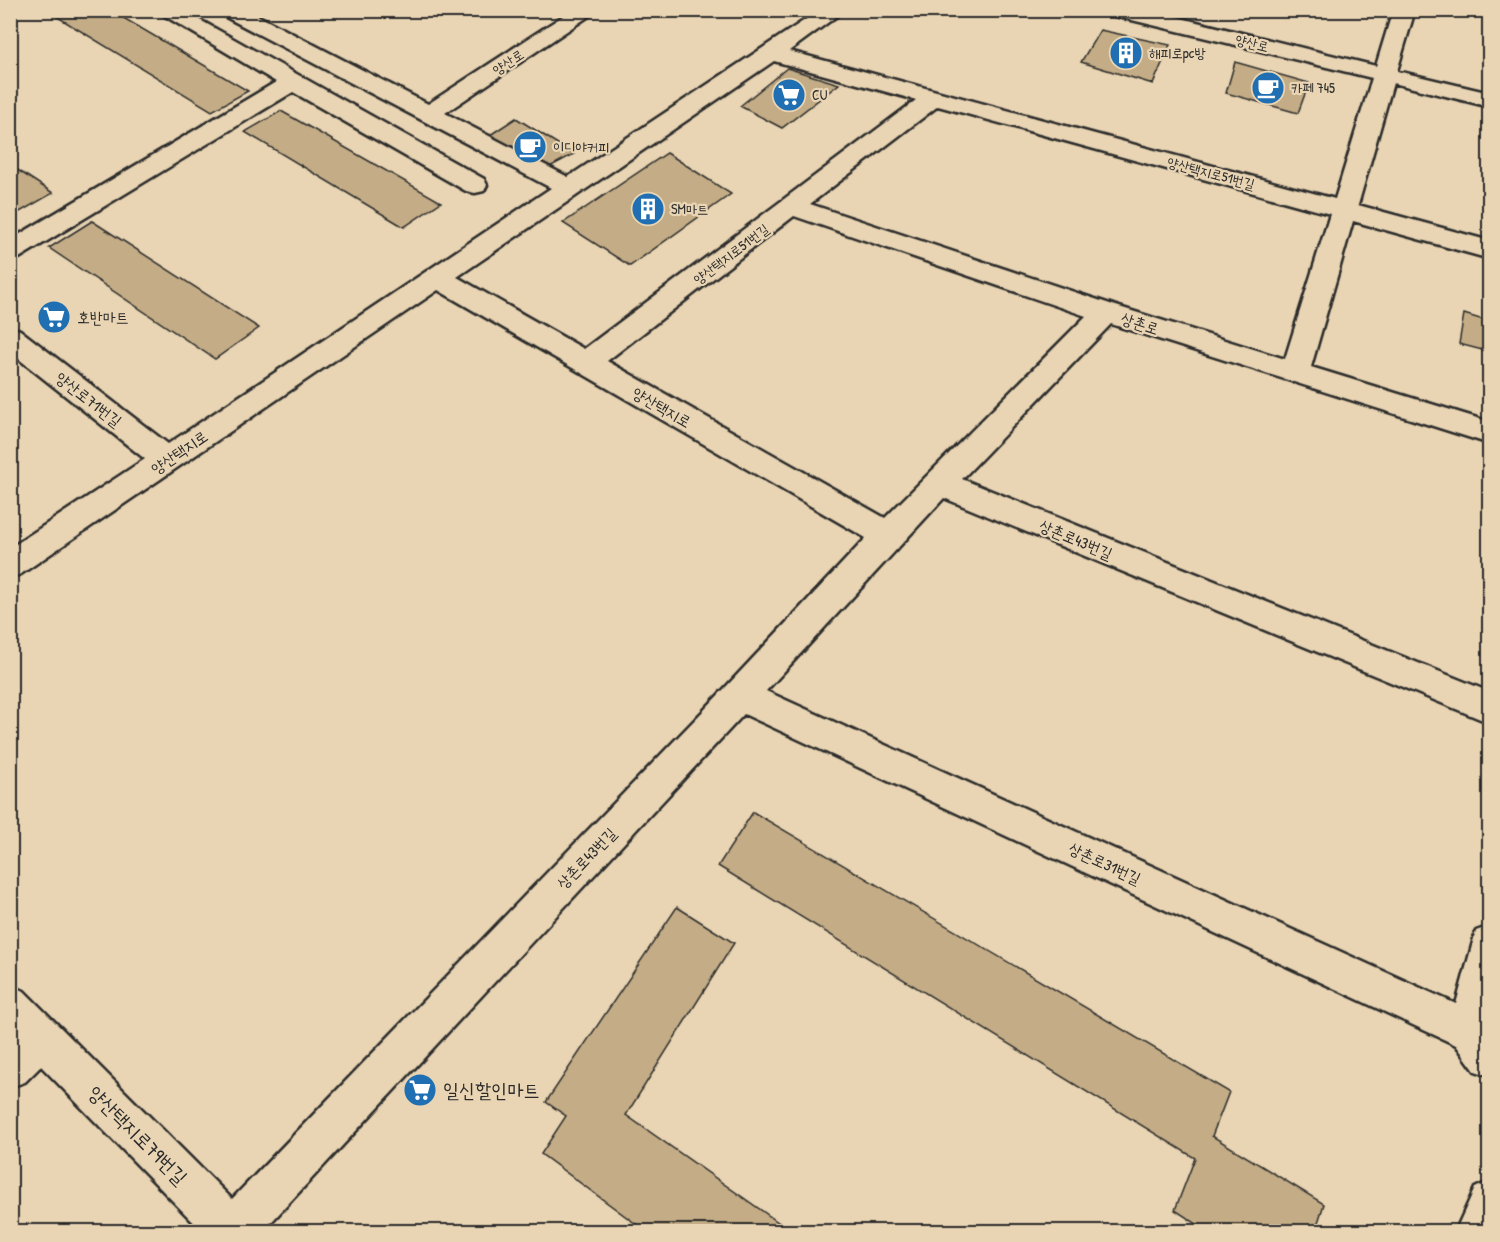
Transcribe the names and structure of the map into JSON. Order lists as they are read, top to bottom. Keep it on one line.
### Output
{"streets":{"street":["양산로","양산택지로51번길","상촌로","양산로71번길","양산택지로","상촌로43번길","상촌로31번길","양산택지로79번길"]},"crossings":[["양산택지로51번길","상촌로"],["양산택지로51번길","양산택지로"],["상촌로","상촌로43번길"],["양산로71번길","양산택지로"],["양산택지로","상촌로43번길"],["상촌로43번길","상촌로31번길"],["상촌로43번길","양산택지로79번길"]],"places":{"building":["해피로pc방","SM마트"],"cafe":["카페 745","이디야커피"],"supermarket":["CU","호반마트","일신할인마트"]}}
